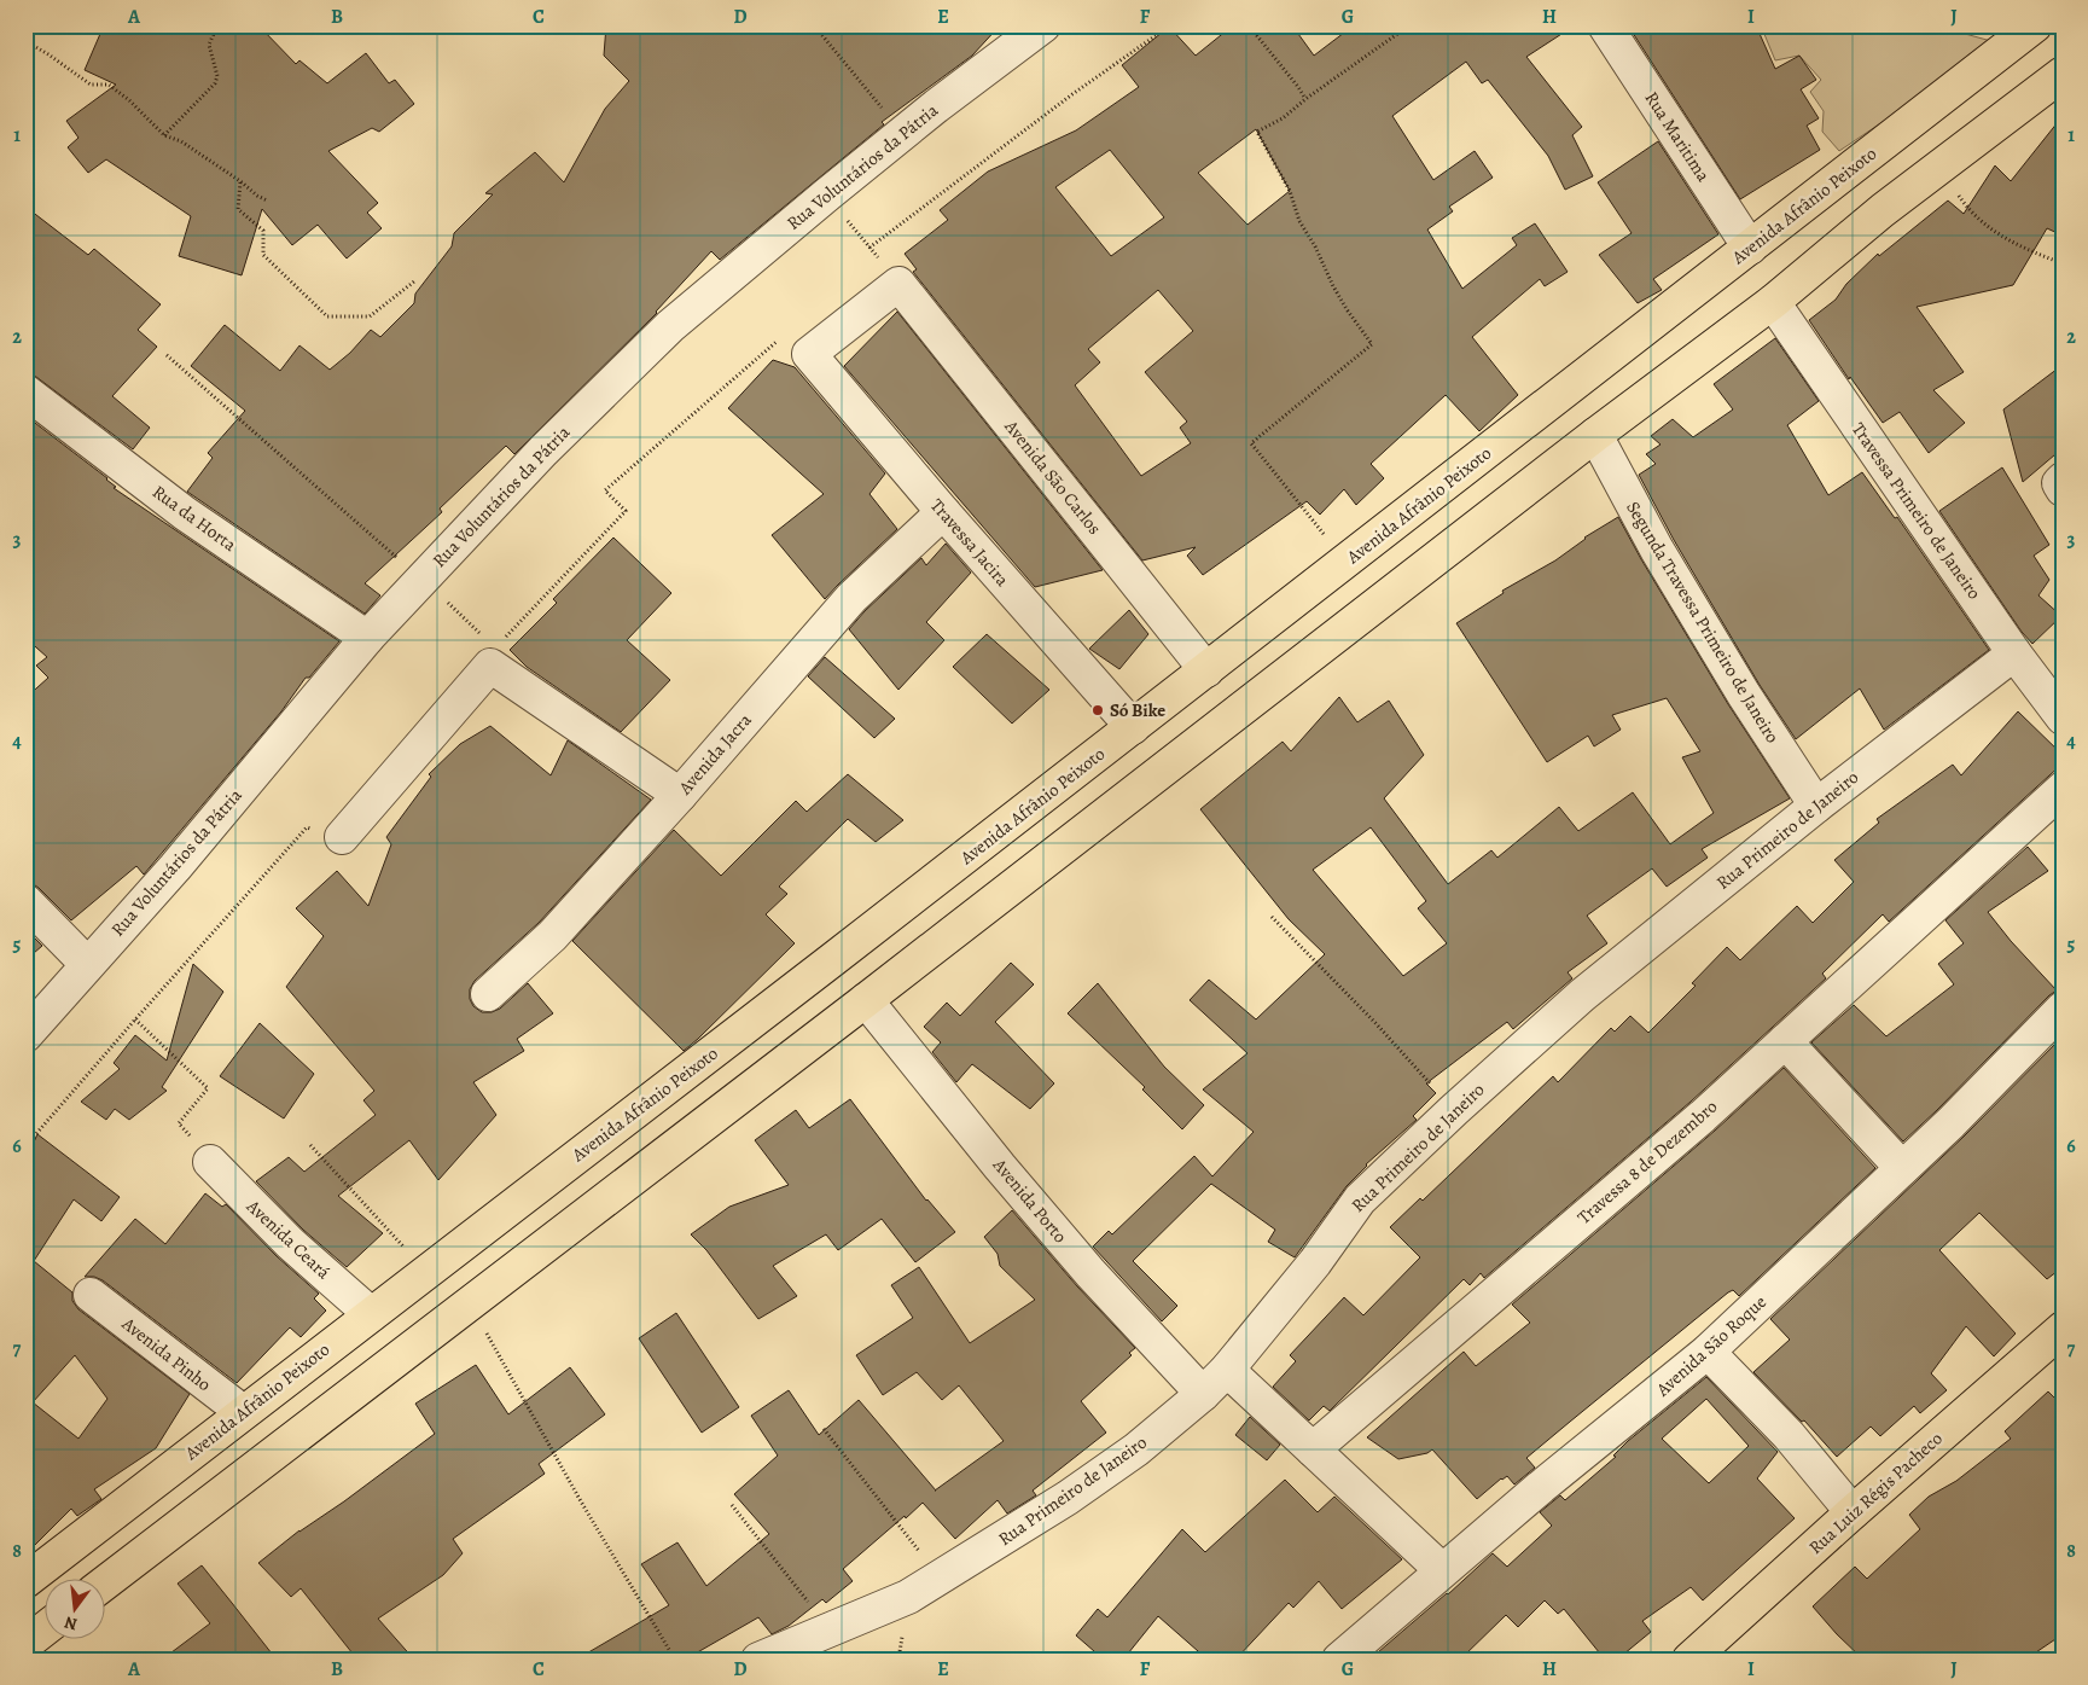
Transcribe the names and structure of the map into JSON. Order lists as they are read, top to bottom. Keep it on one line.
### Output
{"streets":{"main road":["Avenida Afrânio Peixoto","Rua Luiz Régis Pacheco"],"street":["Rua Maritima","Rua Voluntários da Pátria","Avenida São Carlos","Travessa Primeiro de Janeiro","Rua da Horta","Travessa Jacira","Segunda Travessa Primeiro de Janeiro","Avenida Jacra","Rua Primeiro de Janeiro","Travessa 8 de Dezembro","Avenida Porto","Avenida Ceará","Avenida São Roque","Avenida Pinho"]},"crossings":[["Rua Maritima","Avenida Afrânio Peixoto"],["Rua Voluntários da Pátria","Rua da Horta"],["Avenida Afrânio Peixoto","Avenida São Carlos"],["Avenida Afrânio Peixoto","Travessa Jacira"],["Avenida Afrânio Peixoto","Avenida Ceará"],["Avenida Afrânio Peixoto","Avenida Pinho"],["Travessa Primeiro de Janeiro","Rua Primeiro de Janeiro"],["Travessa Jacira","Avenida Jacra"],["Segunda Travessa Primeiro de Janeiro","Rua Primeiro de Janeiro"],["Rua Primeiro de Janeiro","Avenida Porto"]],"places":["Só Bike"],"north":"bottom","grid":{"columns":["A","B","C","D","E","F","G","H","I","J"],"rows":["1","2","3","4","5","6","7","8"]}}
